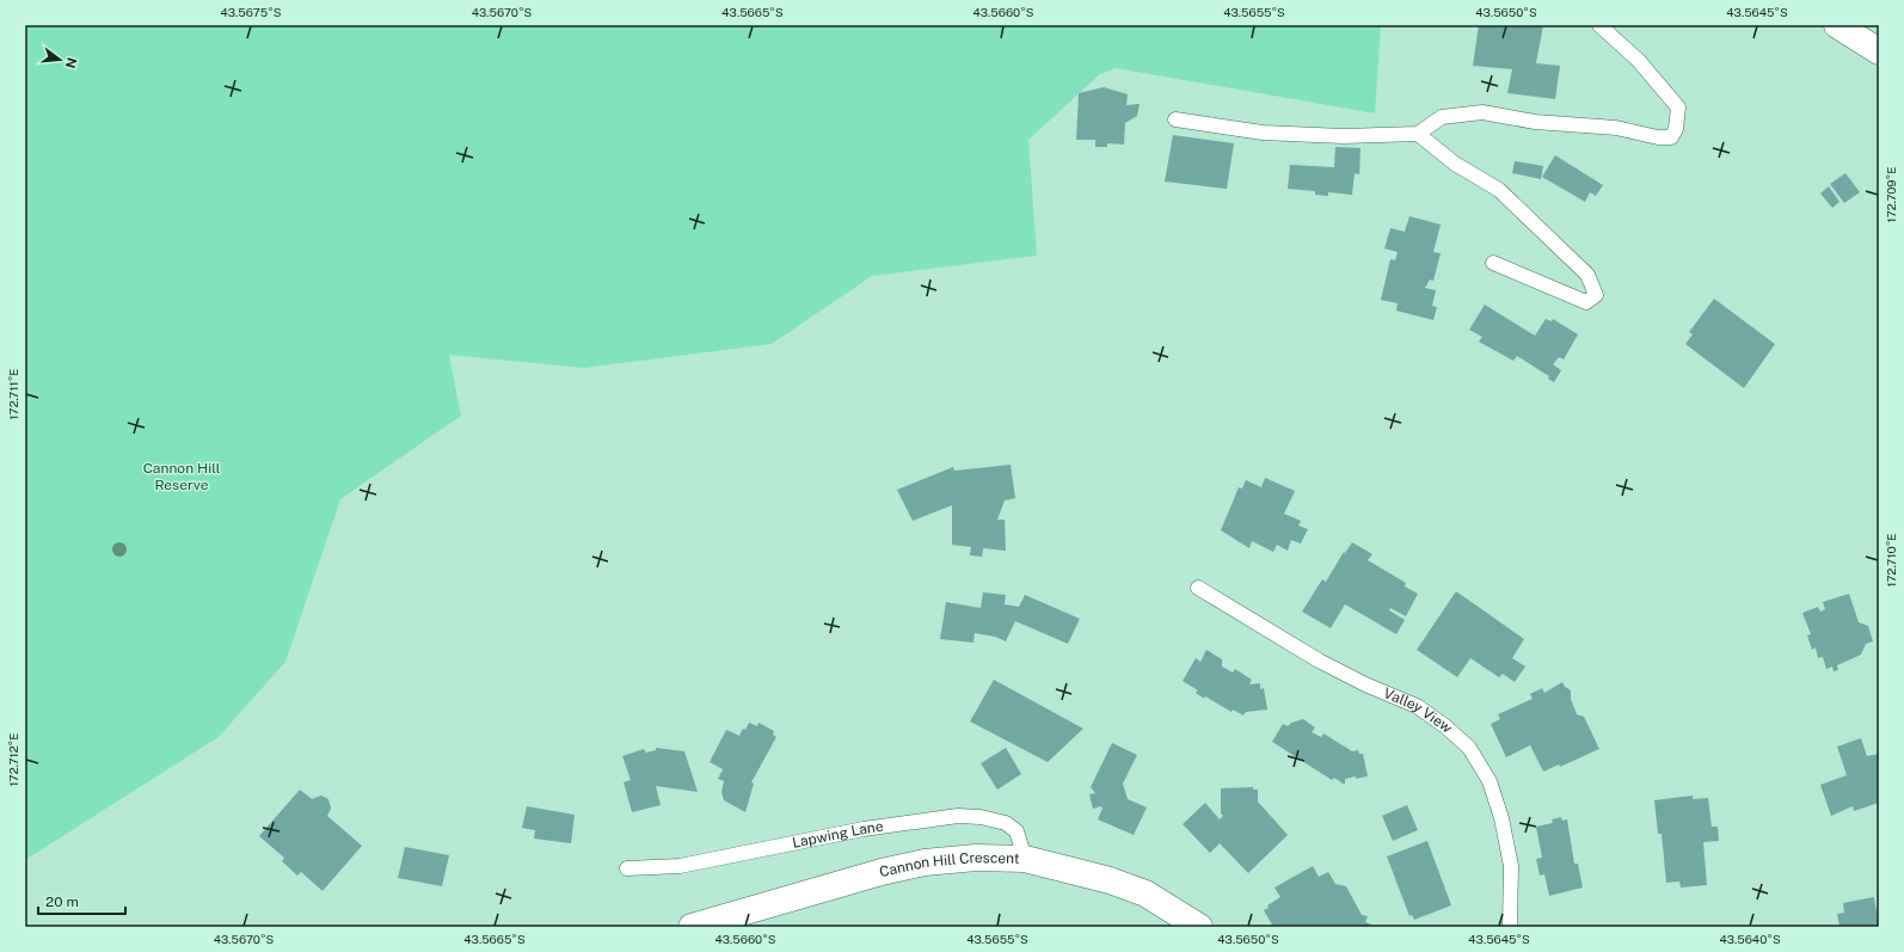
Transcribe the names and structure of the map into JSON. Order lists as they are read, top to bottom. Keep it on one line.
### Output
{"streets":{"street":["Cannon Hill Crescent"],"lane":["Valley View","Lapwing Lane"]},"crossings":[["Lapwing Lane","Cannon Hill Crescent"]],"parks":["Cannon Hill Reserve"],"scale_bar":"20 m","north":"right","coordinates":["43.5675°S","43.5670°S","43.5665°S","43.5660°S","43.5655°S","43.5650°S","43.5645°S","172.709°E","172.711°E","172.710°E","172.712°E","43.5640°S"]}
